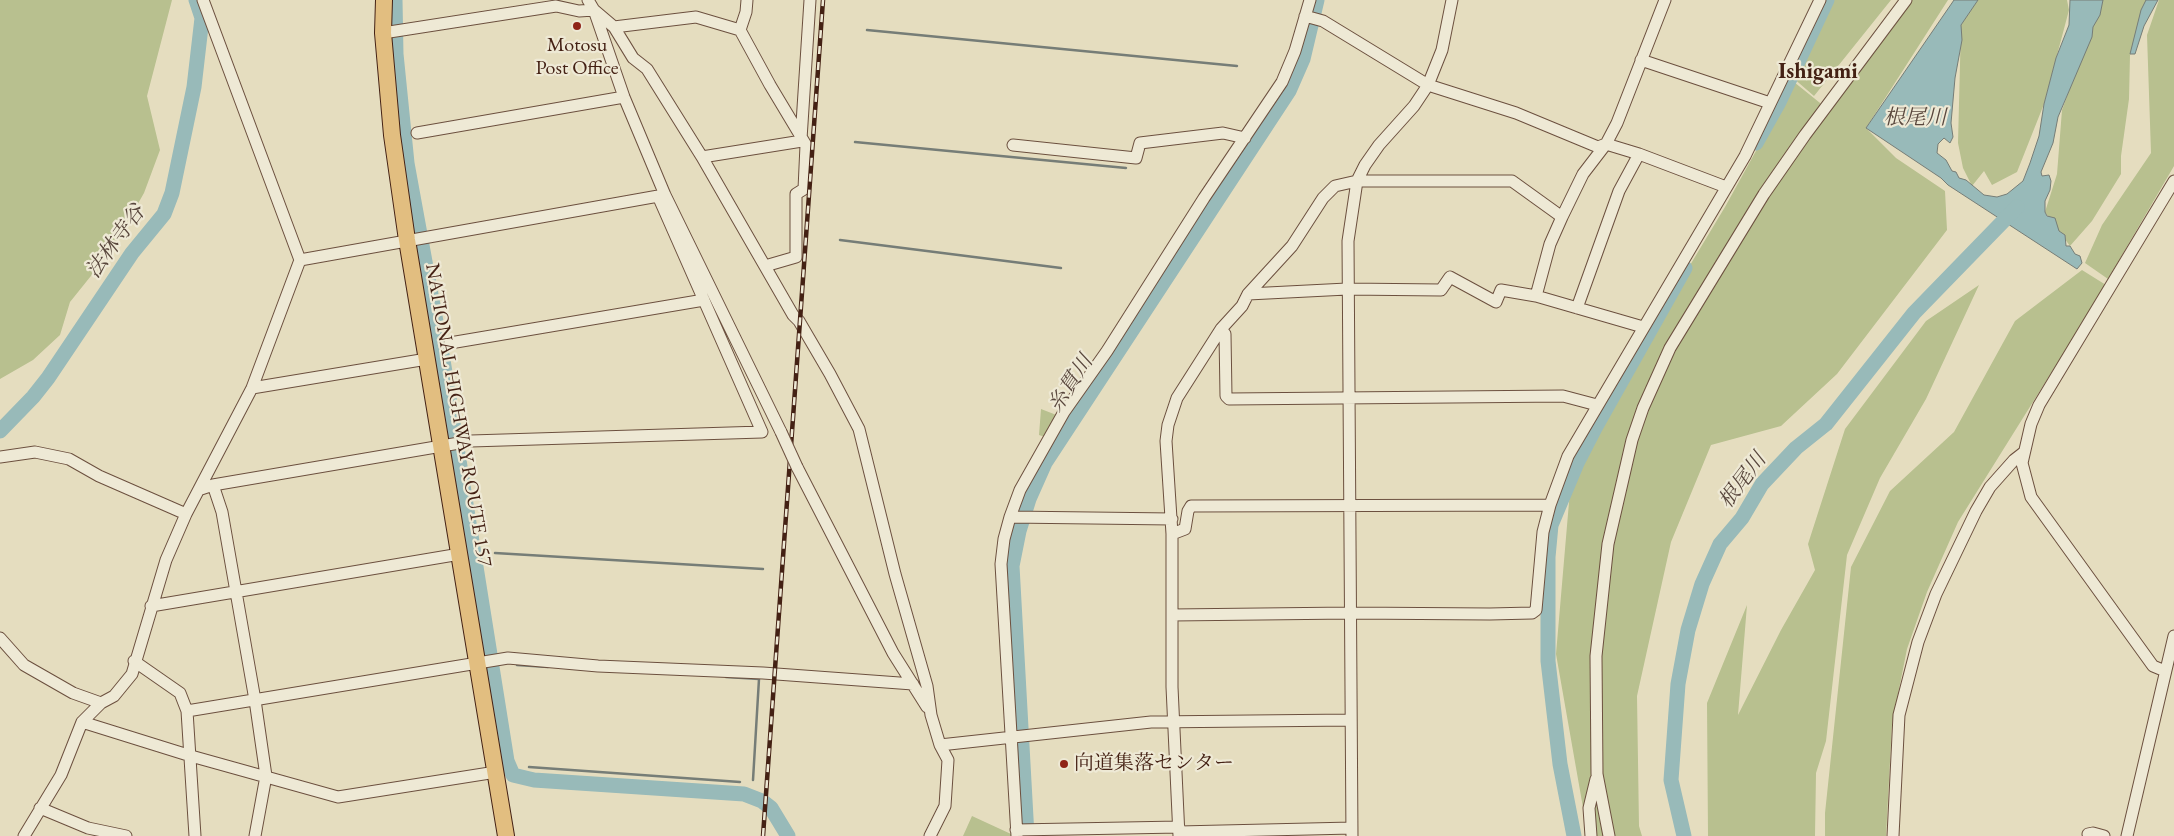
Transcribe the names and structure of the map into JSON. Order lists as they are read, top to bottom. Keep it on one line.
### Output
{"streets":{"highway":["NATIONAL HIGHWAY ROUTE 157"]},"districts":["Ishigami"],"water":["根尾川","法林寺谷","糸貫川"],"places":["Motosu Post Office","向道集落センター"]}
